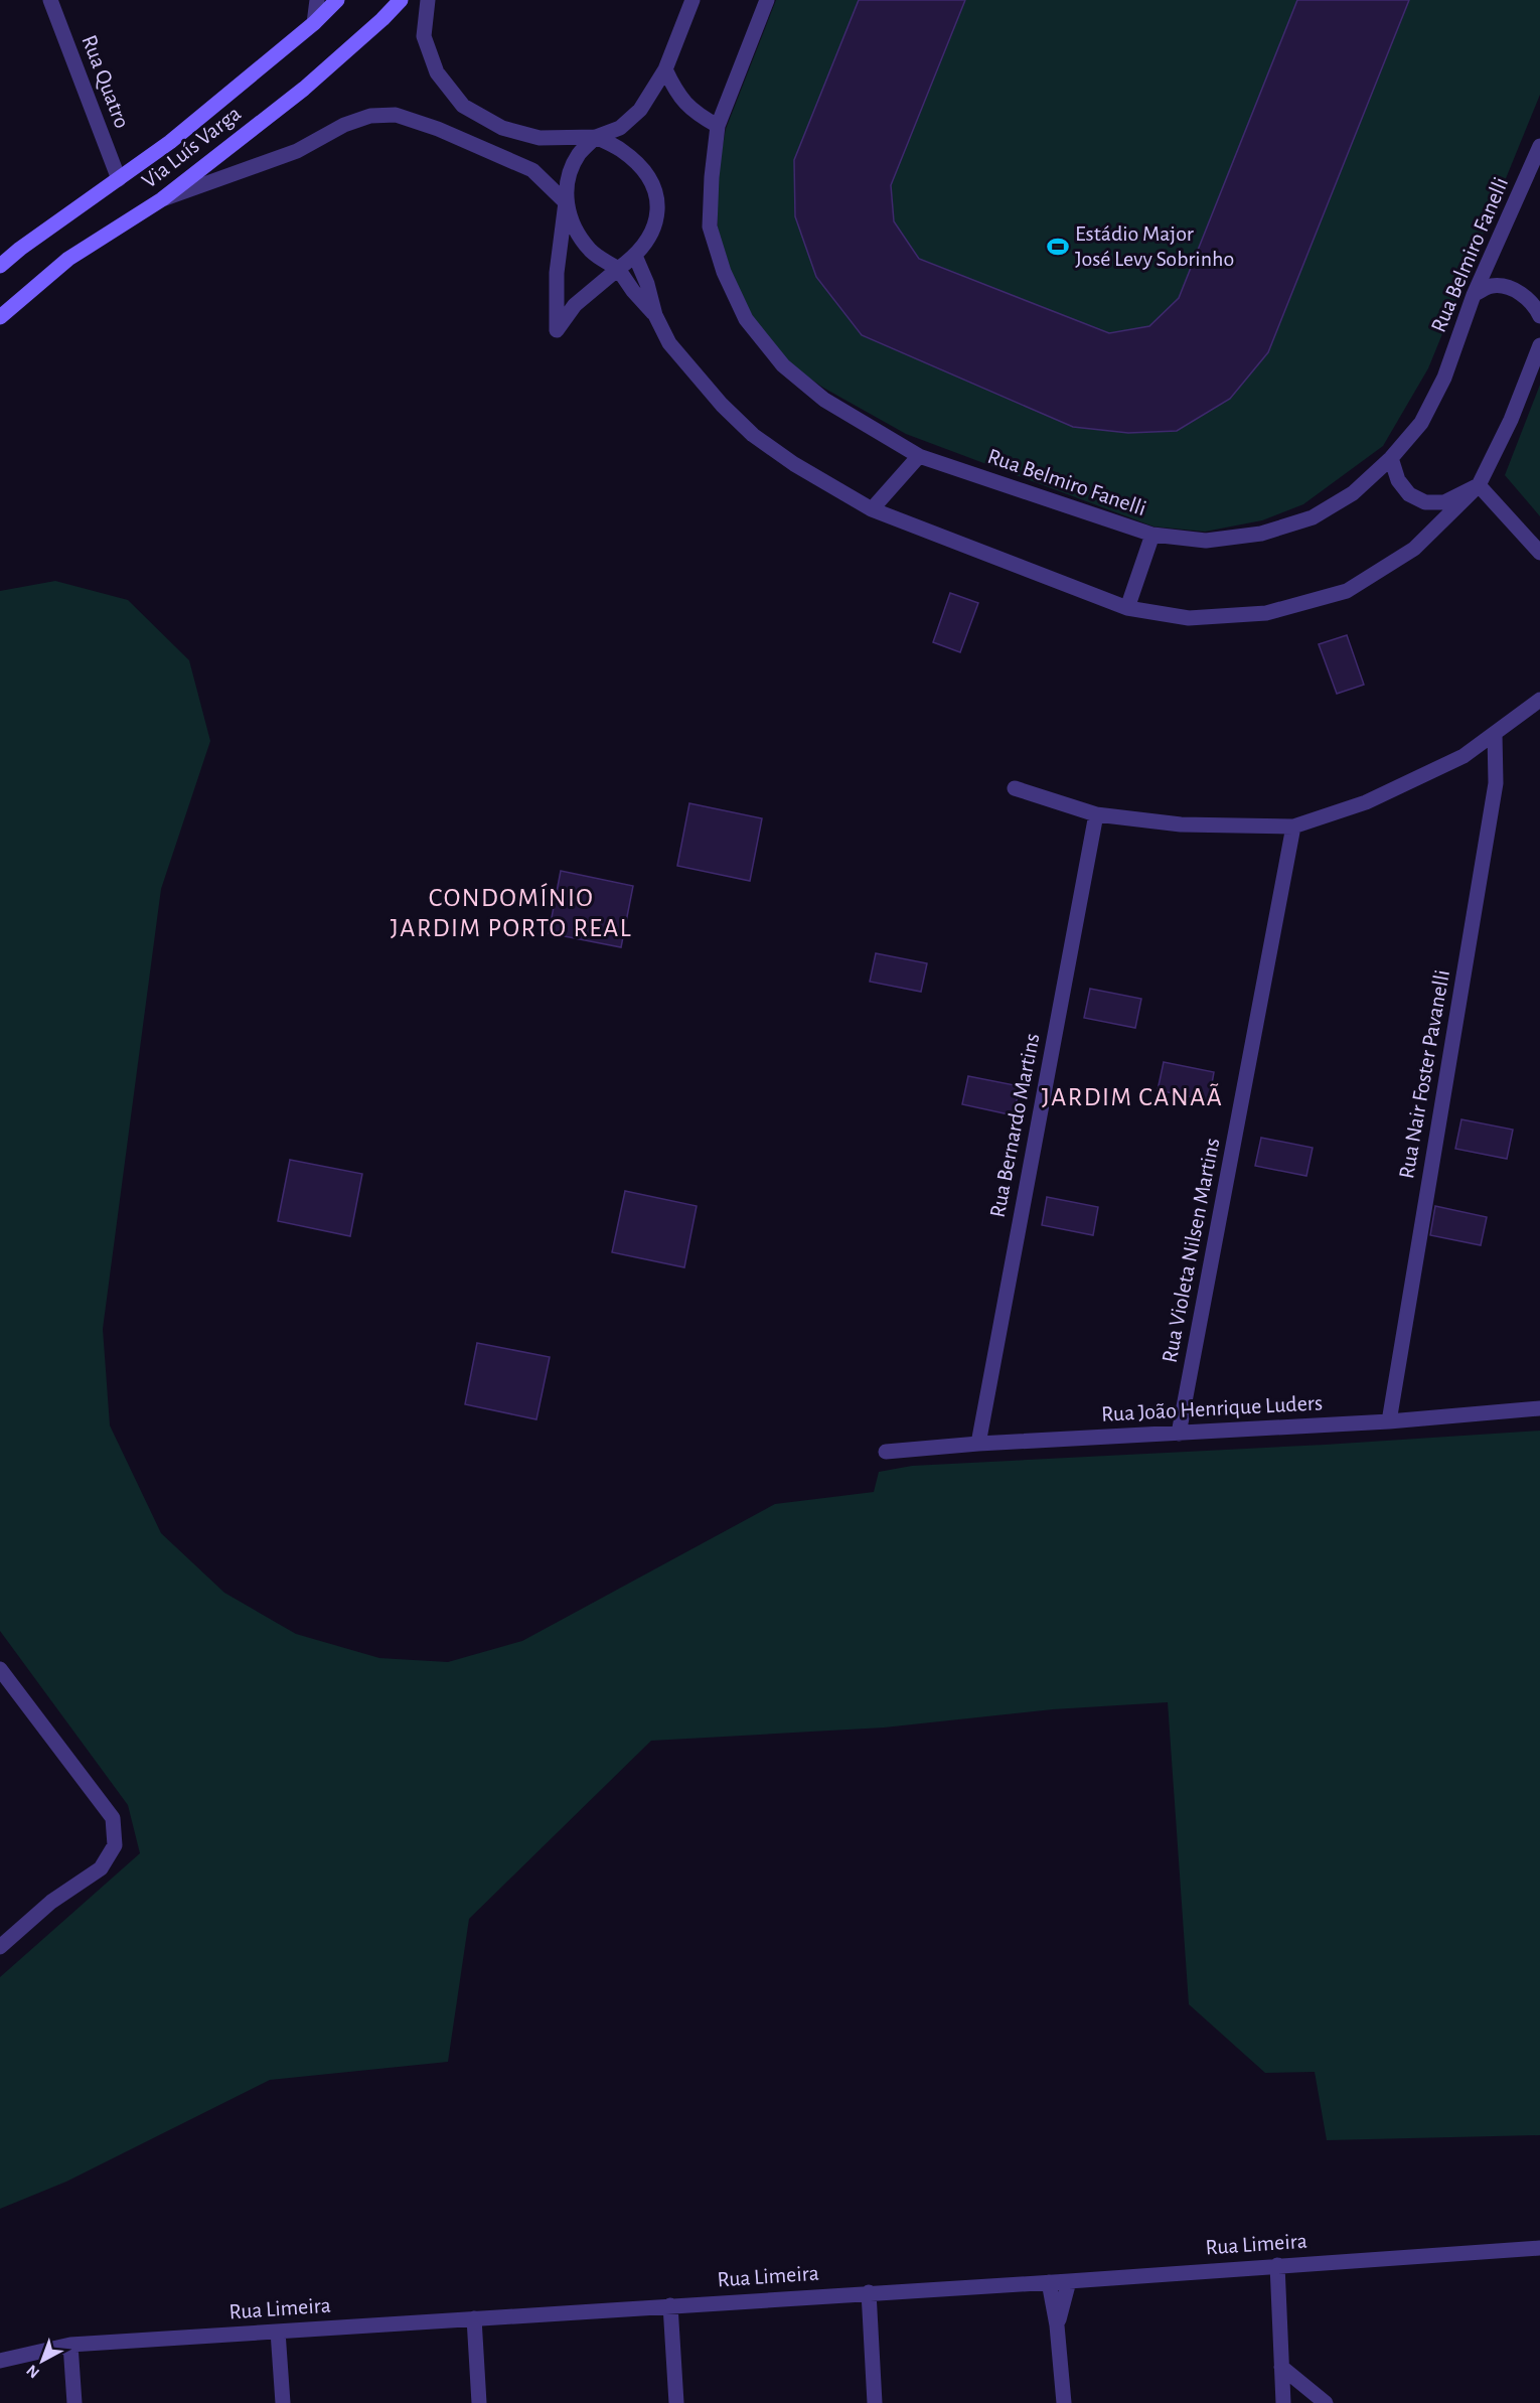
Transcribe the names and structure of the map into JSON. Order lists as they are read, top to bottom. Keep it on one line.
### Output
{"streets":{"main road":["Via Luís Varga"],"street":["Rua Quatro","Rua Belmiro Fanelli","Rua Nair Foster Pavanelli","Rua Bernardo Martins","Rua Violeta Nilsen Martins","Rua João Henrique Luders","Rua Limeira"]},"crossings":[["Rua Quatro","Via Luís Varga"],["Rua Nair Foster Pavanelli","Rua João Henrique Luders"],["Rua Bernardo Martins","Rua João Henrique Luders"],["Rua Violeta Nilsen Martins","Rua João Henrique Luders"]],"districts":["CONDOMÍNIO JARDIM PORTO REAL","JARDIM CANAÃ"],"places":{"sports":["Estádio Major José Levy Sobrinho"]},"north":"bottom left"}
